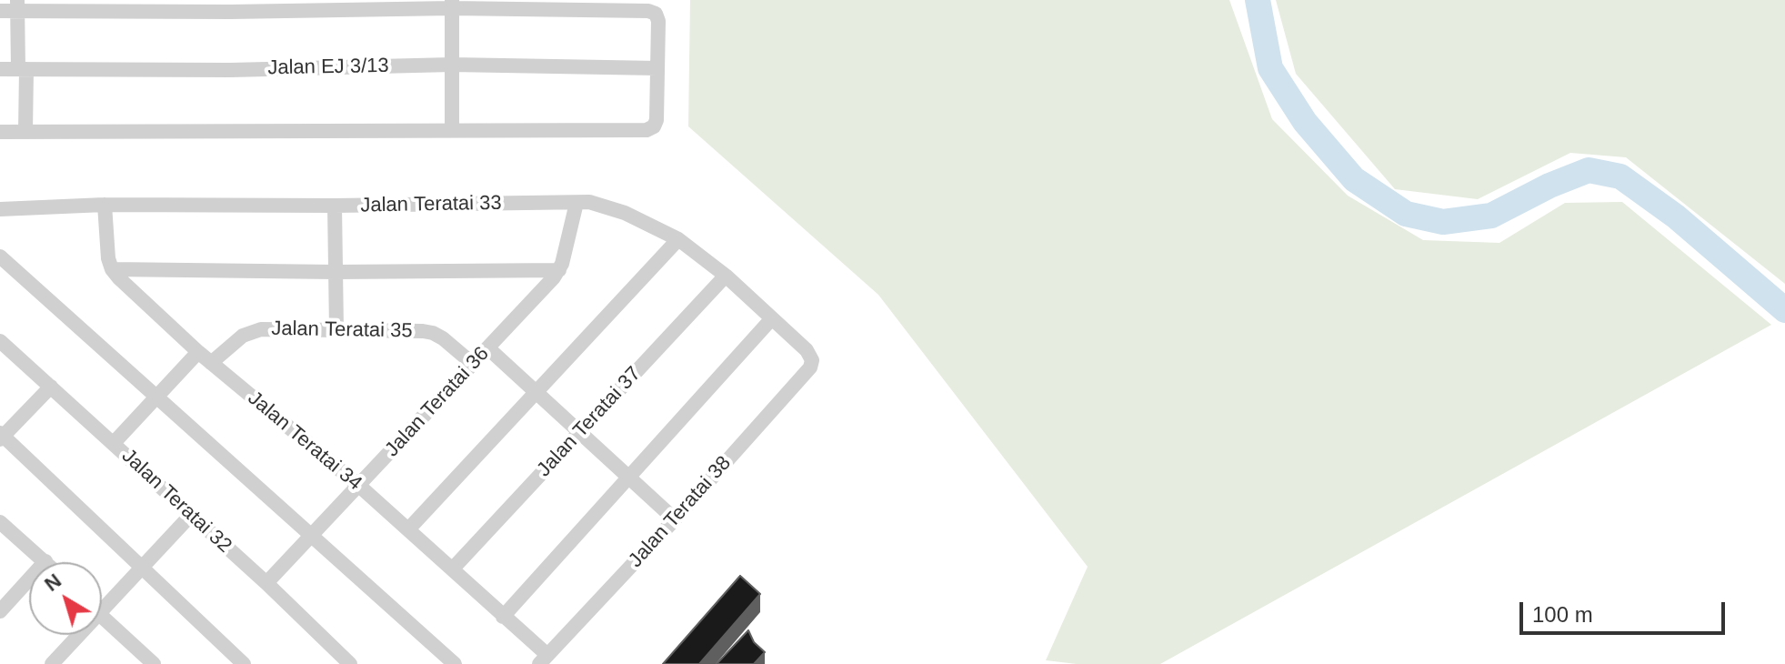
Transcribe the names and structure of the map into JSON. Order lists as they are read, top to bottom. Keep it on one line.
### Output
{"streets":{"street":["Jalan EJ 3/13","Jalan Teratai 33","Jalan Teratai 35","Jalan Teratai 36","Jalan Teratai 37","Jalan Teratai 34","Jalan Teratai 32","Jalan Teratai 38"]},"crossings":[["Jalan Teratai 33","Jalan Teratai 36"],["Jalan Teratai 33","Jalan Teratai 37"],["Jalan Teratai 33","Jalan Teratai 38"],["Jalan Teratai 35","Jalan Teratai 36"],["Jalan Teratai 35","Jalan Teratai 34"],["Jalan Teratai 36","Jalan Teratai 34"],["Jalan Teratai 36","Jalan Teratai 32"],["Jalan Teratai 37","Jalan Teratai 34"],["Jalan Teratai 34","Jalan Teratai 38"]],"scale_bar":"100 m","north":"top left"}
